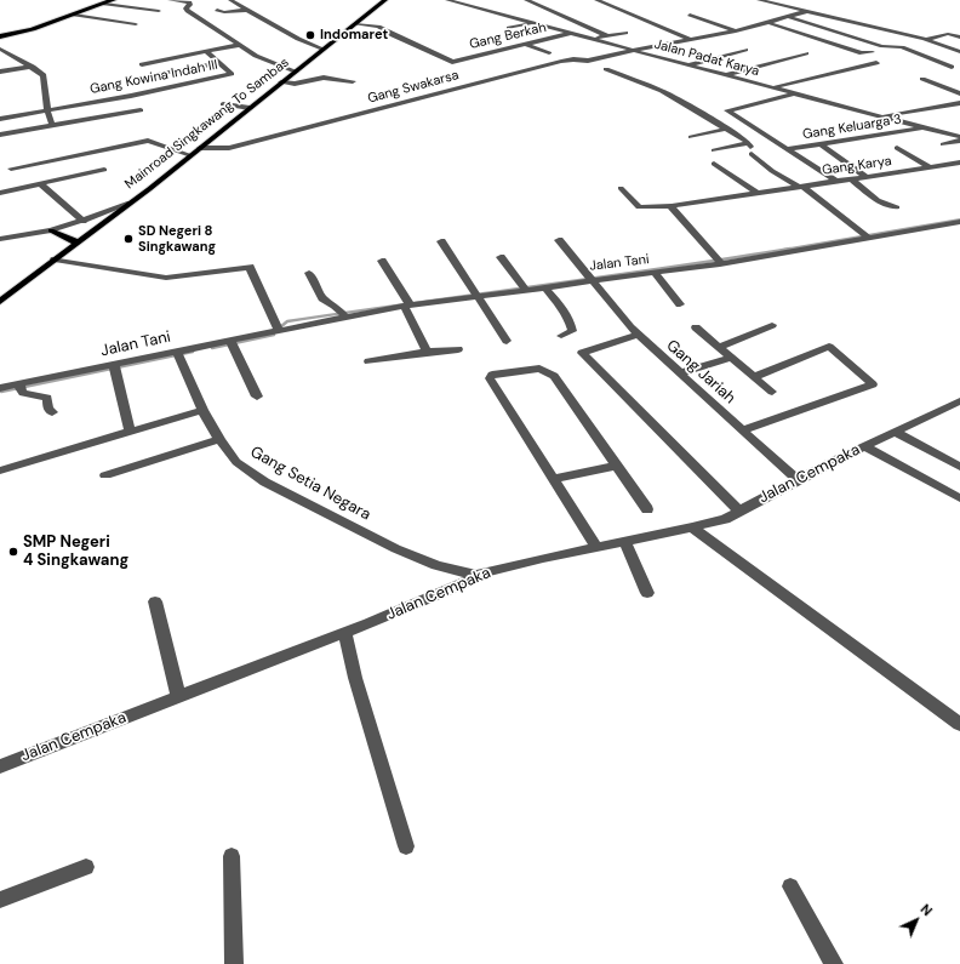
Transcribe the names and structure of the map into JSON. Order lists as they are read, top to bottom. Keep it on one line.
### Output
{"streets":{"main road":["Mainroad Singkawang To Sambas"],"street":["Gang Berkah","Jalan Padat Karya","Gang Kowina Indah III","Gang Swakarsa","Gang Keluarga 3","Gang Karya","Jalan Tani","Gang Jariah","Jalan Cempaka","Gang Setia Negara"]},"crossings":[["Gang Berkah","Jalan Padat Karya"],["Gang Berkah","Mainroad Singkawang To Sambas"],["Jalan Padat Karya","Gang Swakarsa"],["Jalan Padat Karya","Gang Keluarga 3"],["Gang Swakarsa","Mainroad Singkawang To Sambas"],["Jalan Tani","Gang Jariah"],["Jalan Tani","Gang Setia Negara"],["Gang Jariah","Jalan Cempaka"],["Jalan Cempaka","Gang Setia Negara"]],"places":["Indomaret","SD Negeri 8 Singkawang","SMP Negeri 4 Singkawang"],"north":"top right"}
